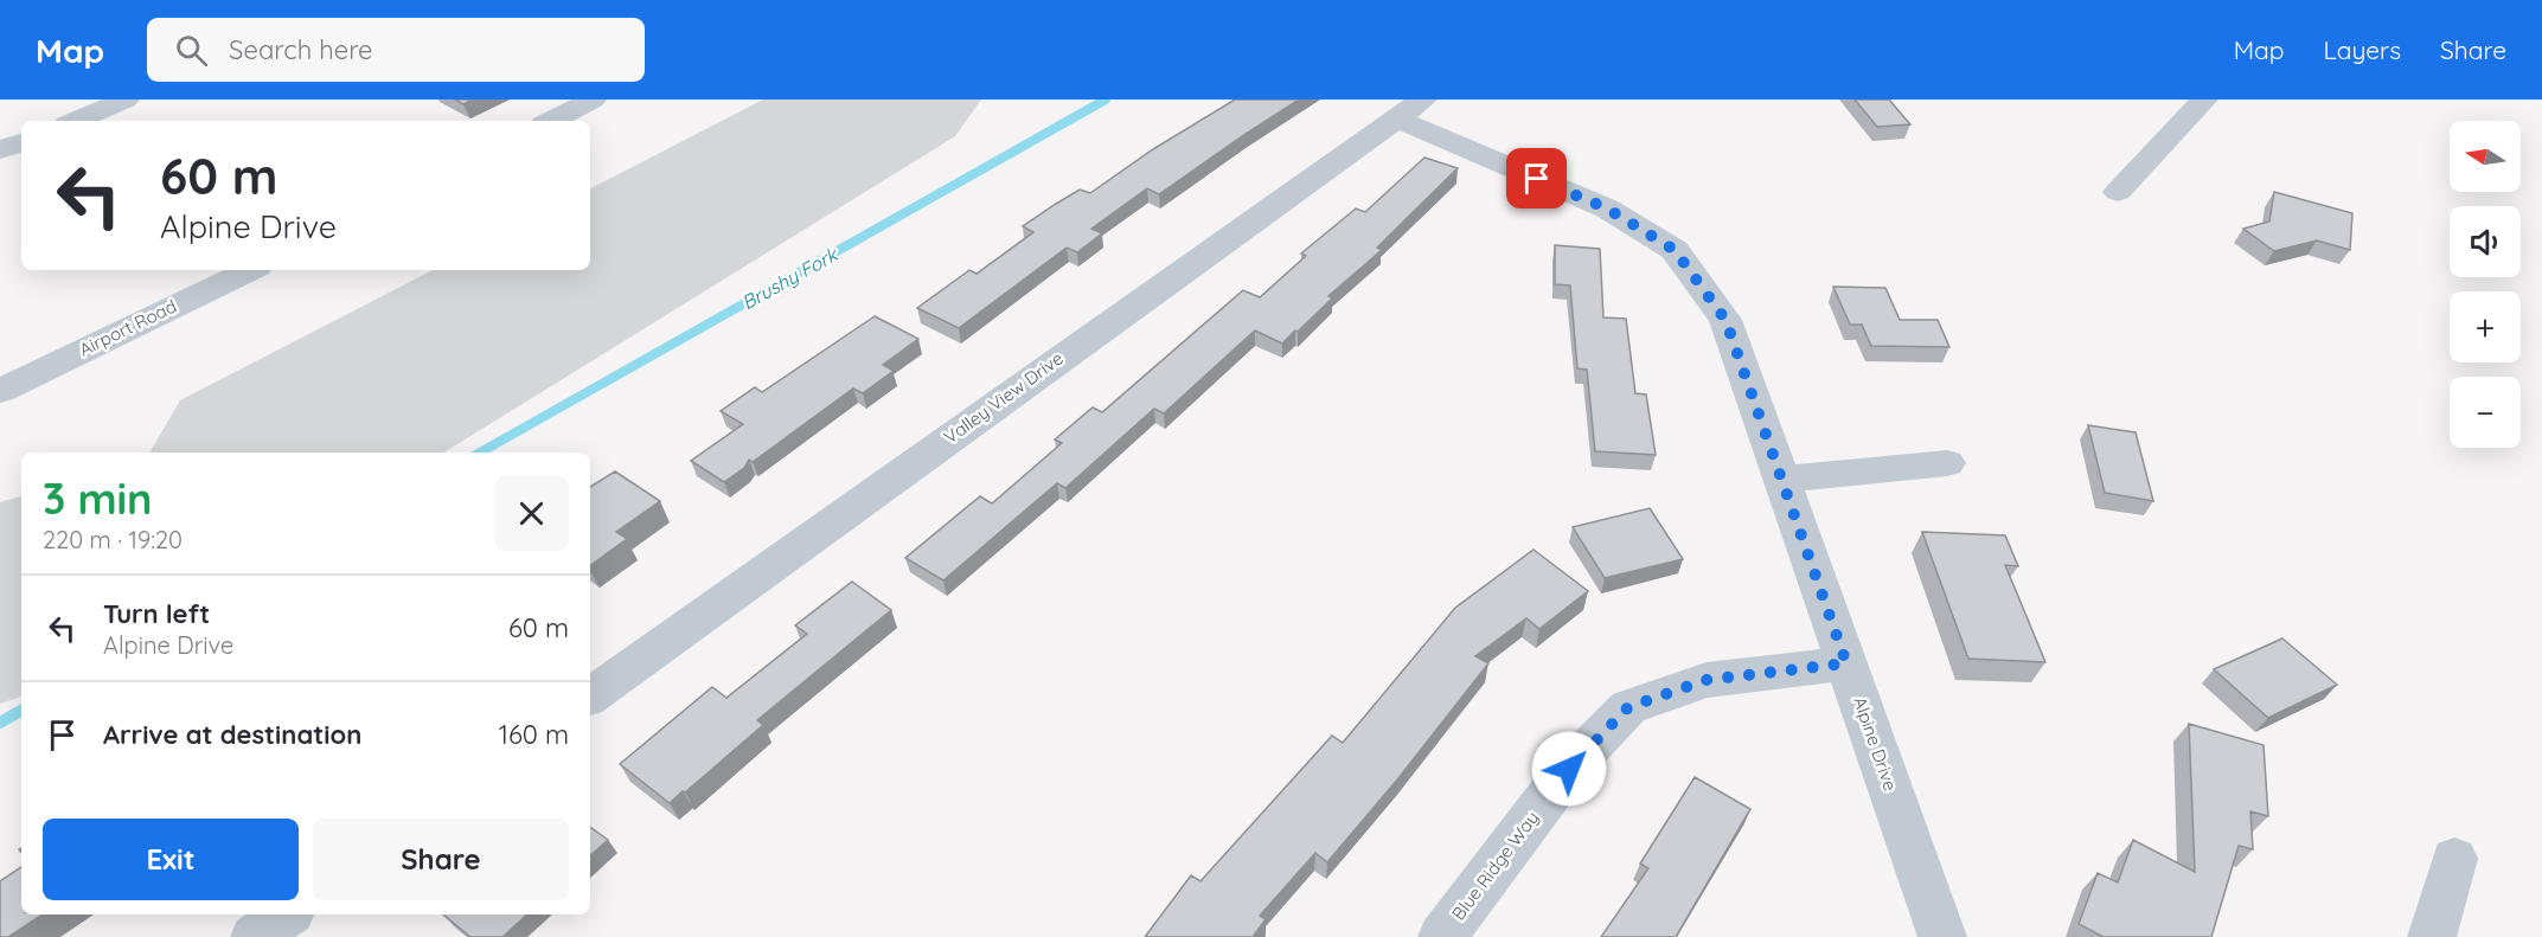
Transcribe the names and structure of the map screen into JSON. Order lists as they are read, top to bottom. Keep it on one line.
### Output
{"streets":{"street":["Airport Road","Valley View Drive","Alpine Drive","Blue Ridge Way"]},"crossings":[["Valley View Drive","Alpine Drive"],["Alpine Drive","Blue Ridge Way"]],"water":["Brushy Fork"],"north":"left","page":{"header":"Map","search":"Search here","nav":["Map","Layers","Share"],"map_buttons":["+","−"],"turn":["60 m","Alpine Drive"],"heading":["3 min","220 m · 19:20"],"list":[{"name":"Turn left","note":"Alpine Drive","value":"60 m"},{"name":"Arrive at destination","value":"160 m"}],"buttons":["Exit","Share"]}}
